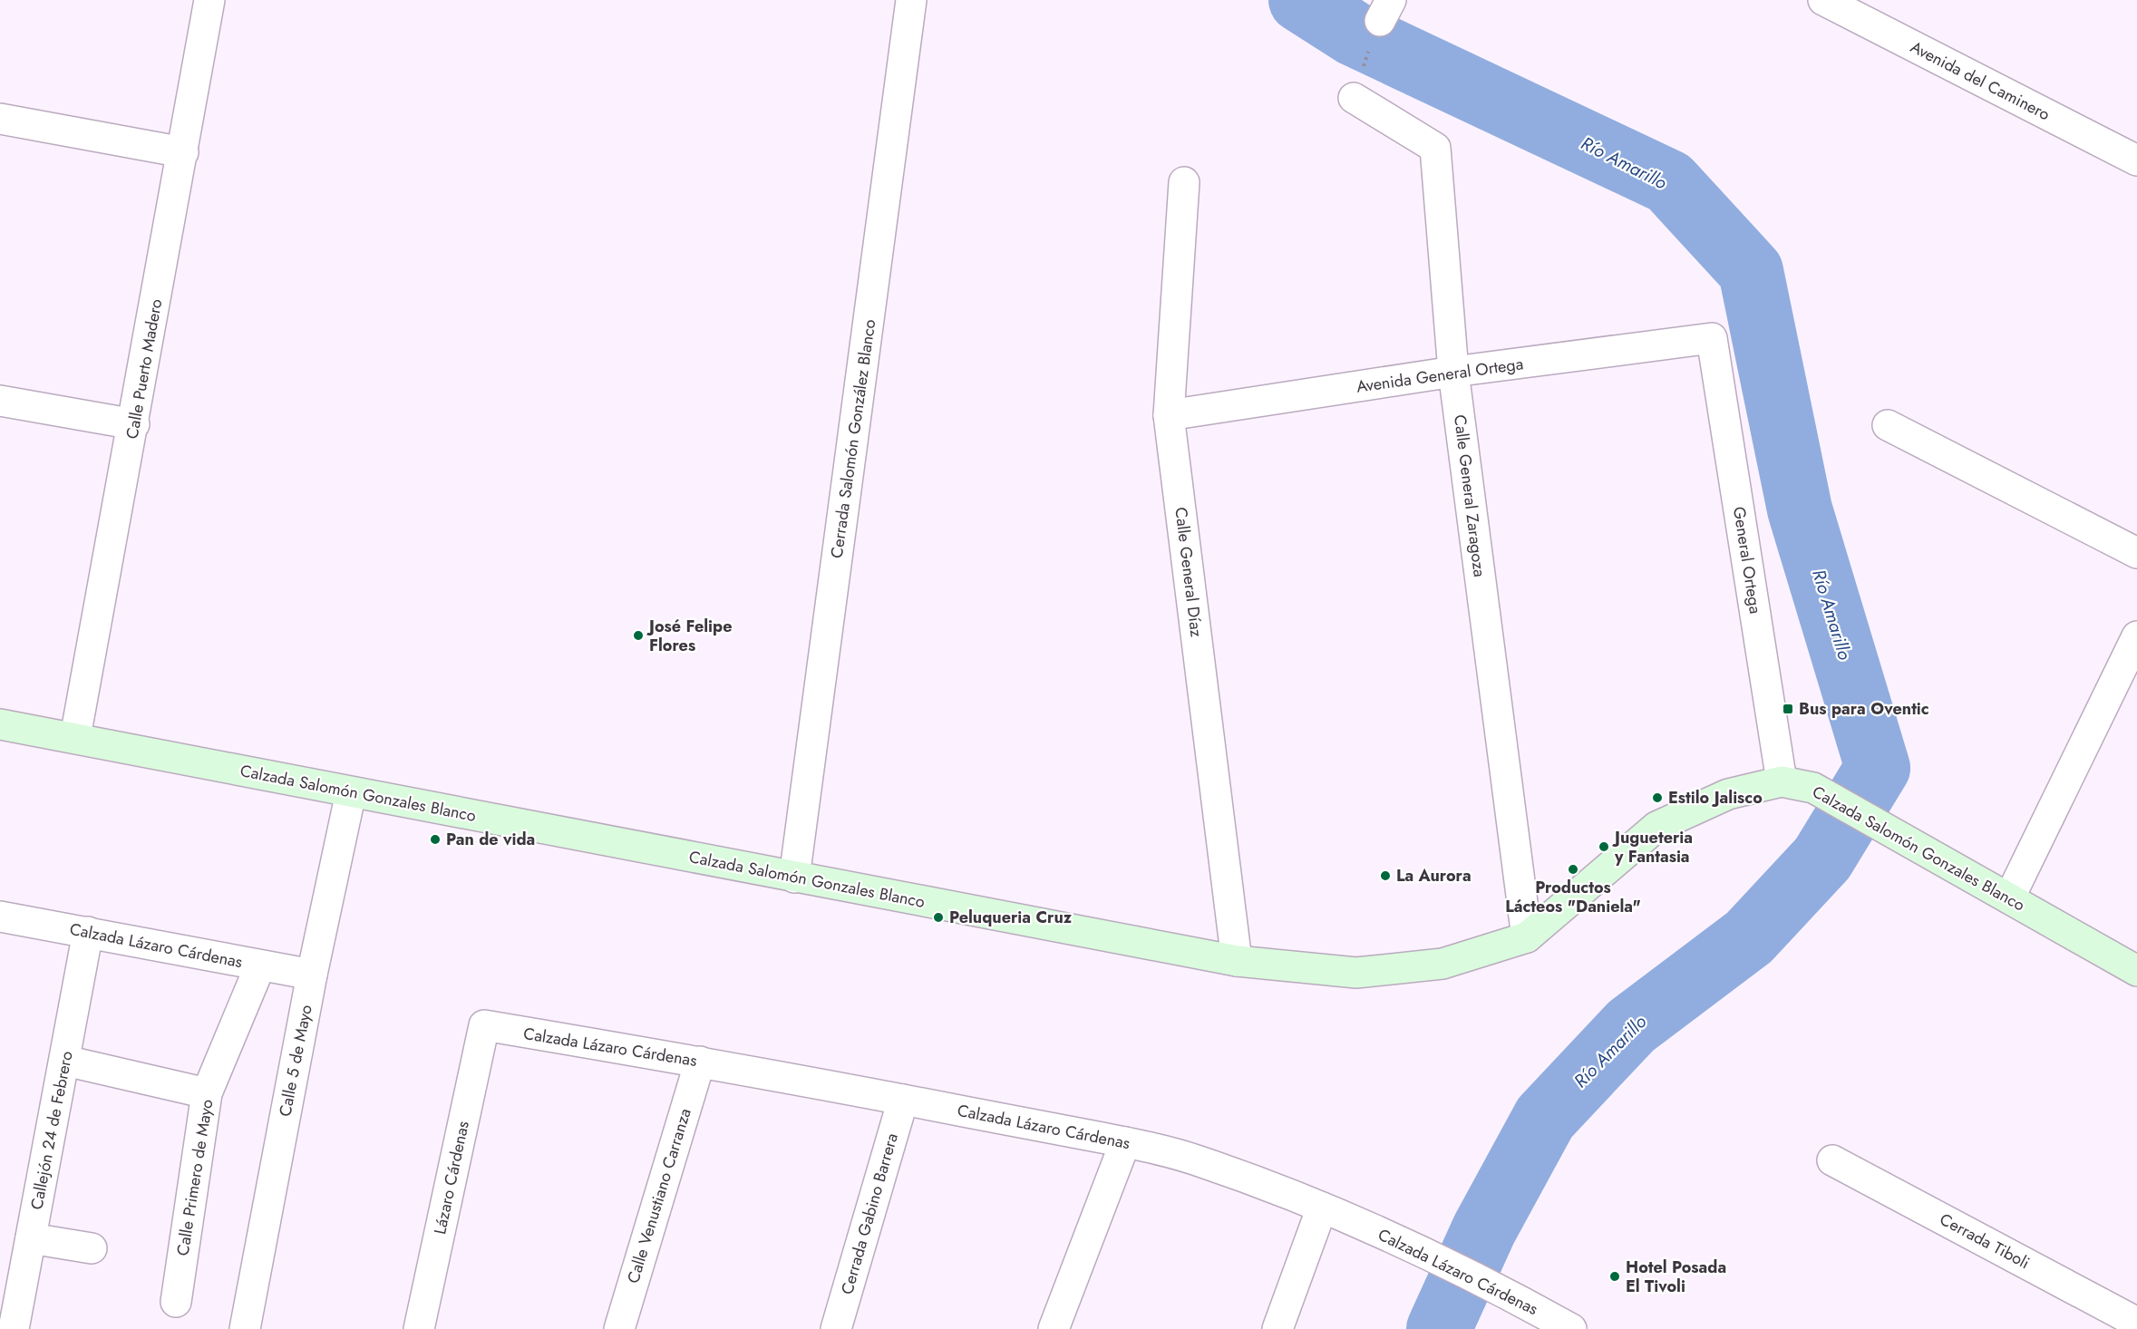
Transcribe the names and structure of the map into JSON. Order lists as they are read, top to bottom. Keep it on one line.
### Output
{"streets":{"street":["Avenida del Caminero","Calle Puerto Madero","Avenida General Ortega","Cerrada Salomón González Blanco","Calle General Zaragoza","General Ortega","Calle General Díaz","Calzada Salomón Gonzales Blanco","Calzada Lázaro Cárdenas","Calle 5 de Mayo","Callejón 24 de Febrero","Calle Primero de Mayo","Lázaro Cárdenas","Calle Venustiano Carranza","Cerrada Gabino Barrera","Cerrada Tiboli"]},"crossings":[["Calle Puerto Madero","Calzada Salomón Gonzales Blanco"],["Avenida General Ortega","Calle General Zaragoza"],["Avenida General Ortega","General Ortega"],["Avenida General Ortega","Calle General Díaz"],["Cerrada Salomón González Blanco","Calzada Salomón Gonzales Blanco"],["Calle General Zaragoza","Calzada Salomón Gonzales Blanco"],["General Ortega","Calzada Salomón Gonzales Blanco"],["Calle General Díaz","Calzada Salomón Gonzales Blanco"],["Calzada Salomón Gonzales Blanco","Calle 5 de Mayo"],["Calzada Lázaro Cárdenas","Calle 5 de Mayo"],["Calzada Lázaro Cárdenas","Callejón 24 de Febrero"],["Calzada Lázaro Cárdenas","Calle Primero de Mayo"],["Calzada Lázaro Cárdenas","Lázaro Cárdenas"],["Calzada Lázaro Cárdenas","Calle Venustiano Carranza"],["Calzada Lázaro Cárdenas","Cerrada Gabino Barrera"]],"water":["Río Amarillo"],"places":{"other":["José Felipe Flores","Estilo Jalisco","Pan de vida","Jugueteria y Fantasia","Productos Lácteos \"Daniela\"","La Aurora","Peluqueria Cruz","Hotel Posada El Tivoli"],"transit":["Bus para Oventic"]}}
